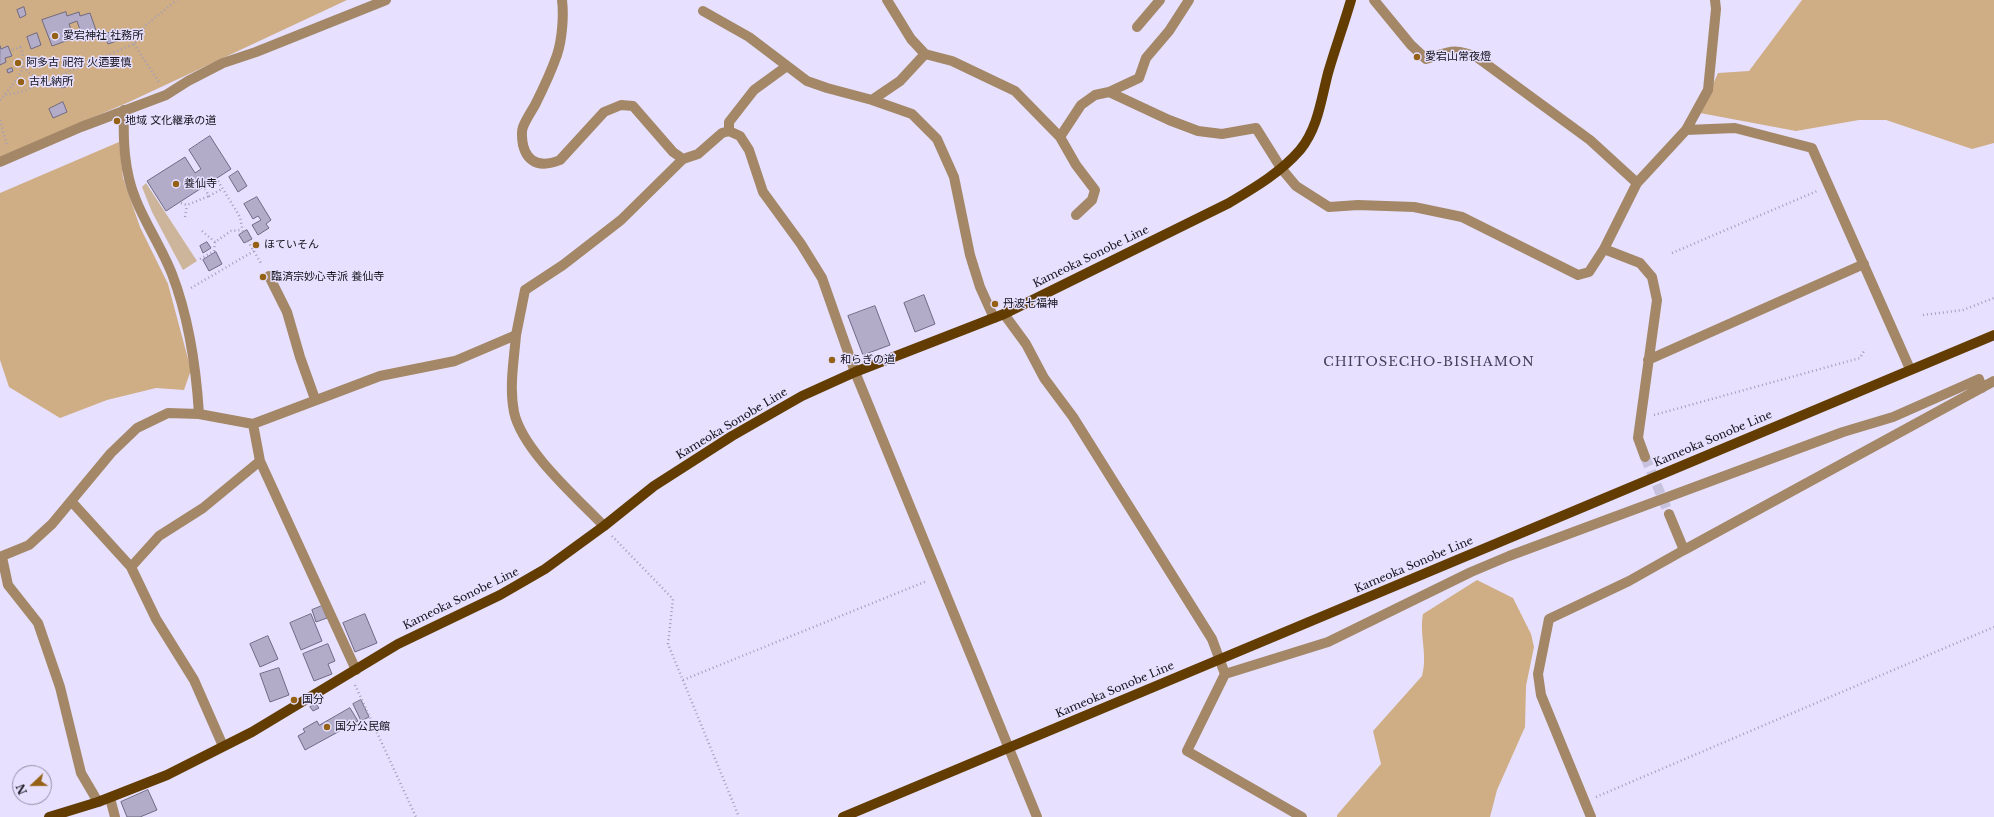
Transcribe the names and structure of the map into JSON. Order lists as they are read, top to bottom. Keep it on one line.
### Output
{"streets":{"main road":["Kameoka Sonobe Line"]},"districts":["CHITOSECHO-BISHAMON"],"places":["愛宕神社 社務所","愛宕山常夜燈","阿多古 祀符 火迺要慎","古札納所","地域 文化継承の道","養仙寺","ほていそん","臨済宗妙心寺派 養仙寺","丹波七福神","和らぎの道","国分","国分公民館"],"north":"left"}
